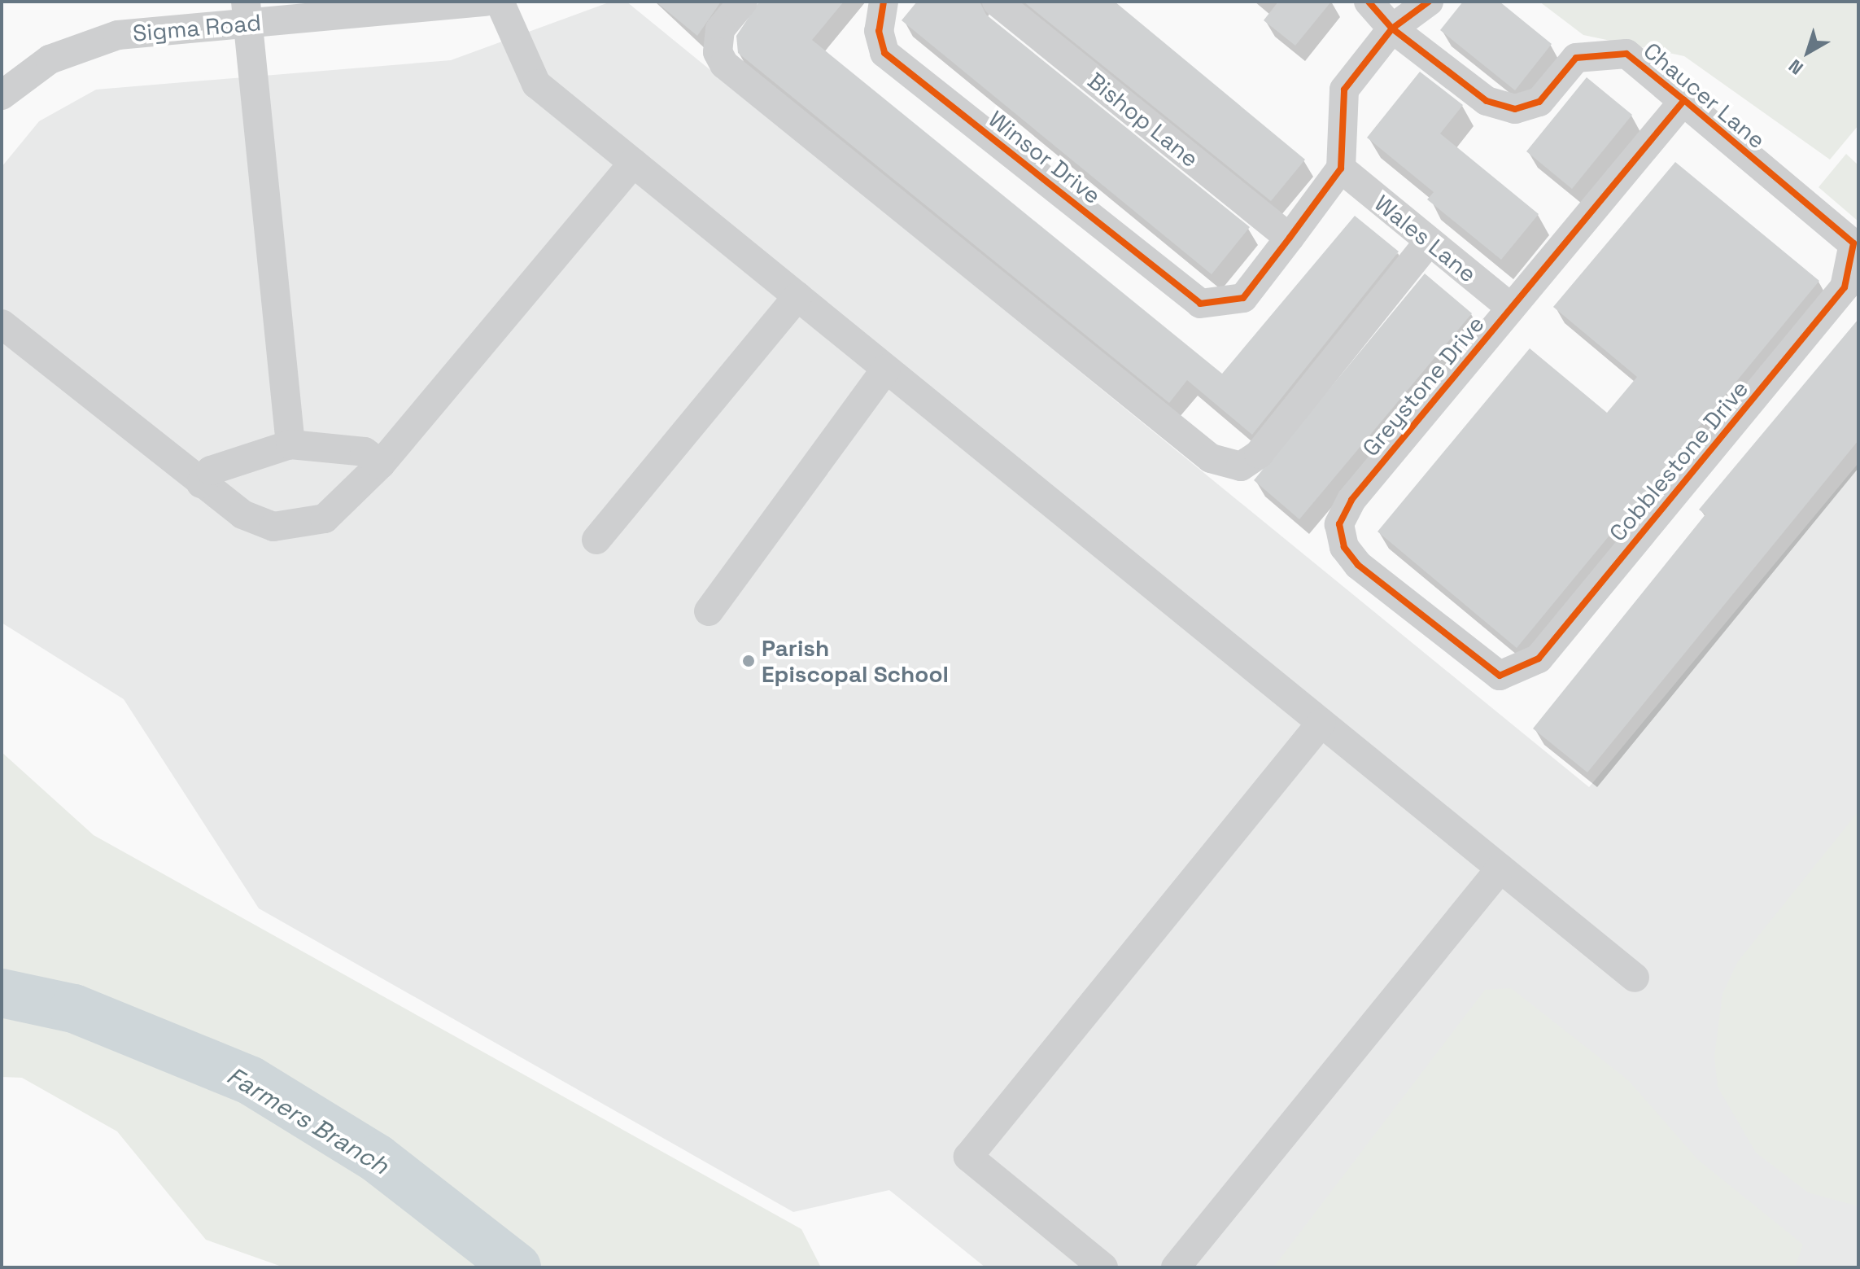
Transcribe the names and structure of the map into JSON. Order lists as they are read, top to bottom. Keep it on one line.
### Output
{"streets":{"street":["Sigma Road","Chaucer Lane","Bishop Lane","Winsor Drive","Wales Lane","Greystone Drive","Cobblestone Drive"]},"crossings":[["Chaucer Lane","Greystone Drive"],["Chaucer Lane","Cobblestone Drive"],["Bishop Lane","Winsor Drive"],["Wales Lane","Greystone Drive"],["Greystone Drive","Cobblestone Drive"]],"water":["Farmers Branch"],"places":["Parish Episcopal School"],"north":"bottom left"}
